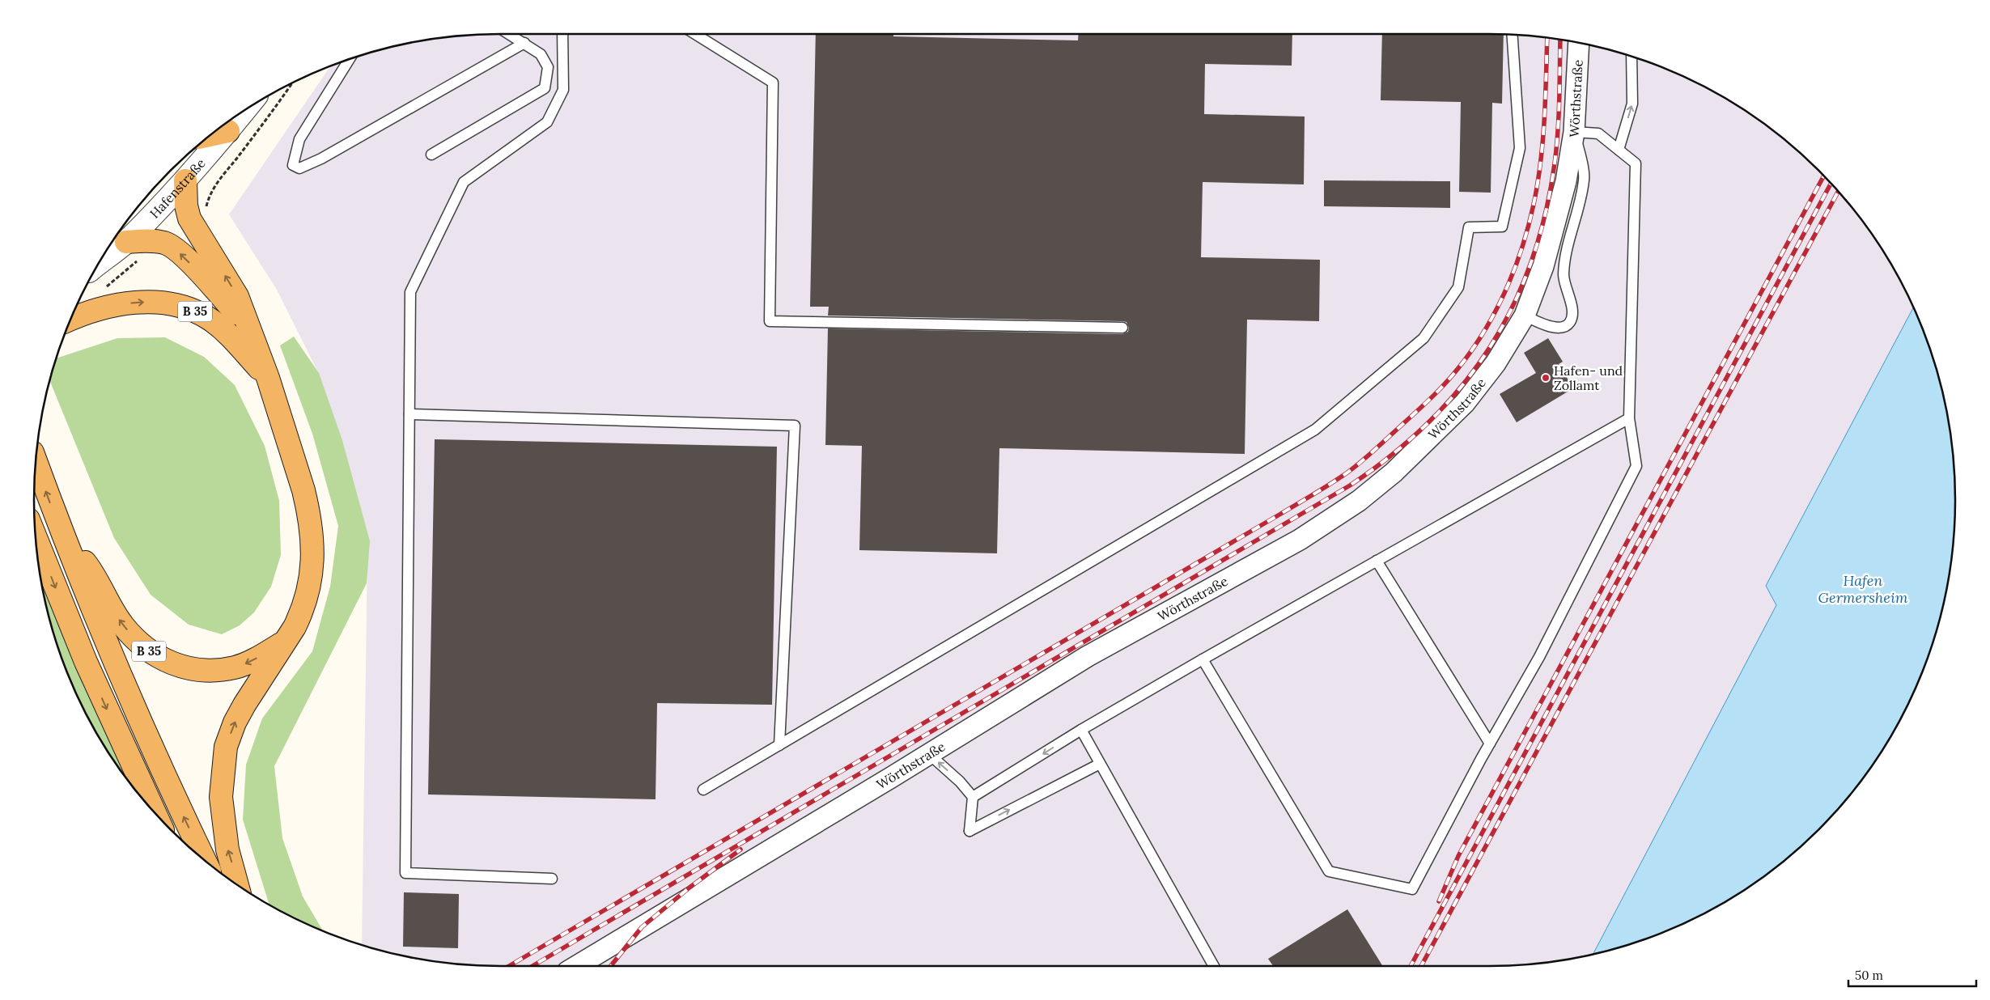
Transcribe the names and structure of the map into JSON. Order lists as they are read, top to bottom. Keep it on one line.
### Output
{"streets":{"highway":["B 35"],"street":["Wörthstraße","Hafenstraße"]},"crossings":[["Hafenstraße","B 35"]],"water":["Hafen Germersheim"],"places":["Hafen- und Zollamt"],"scale_bar":"50 m"}
